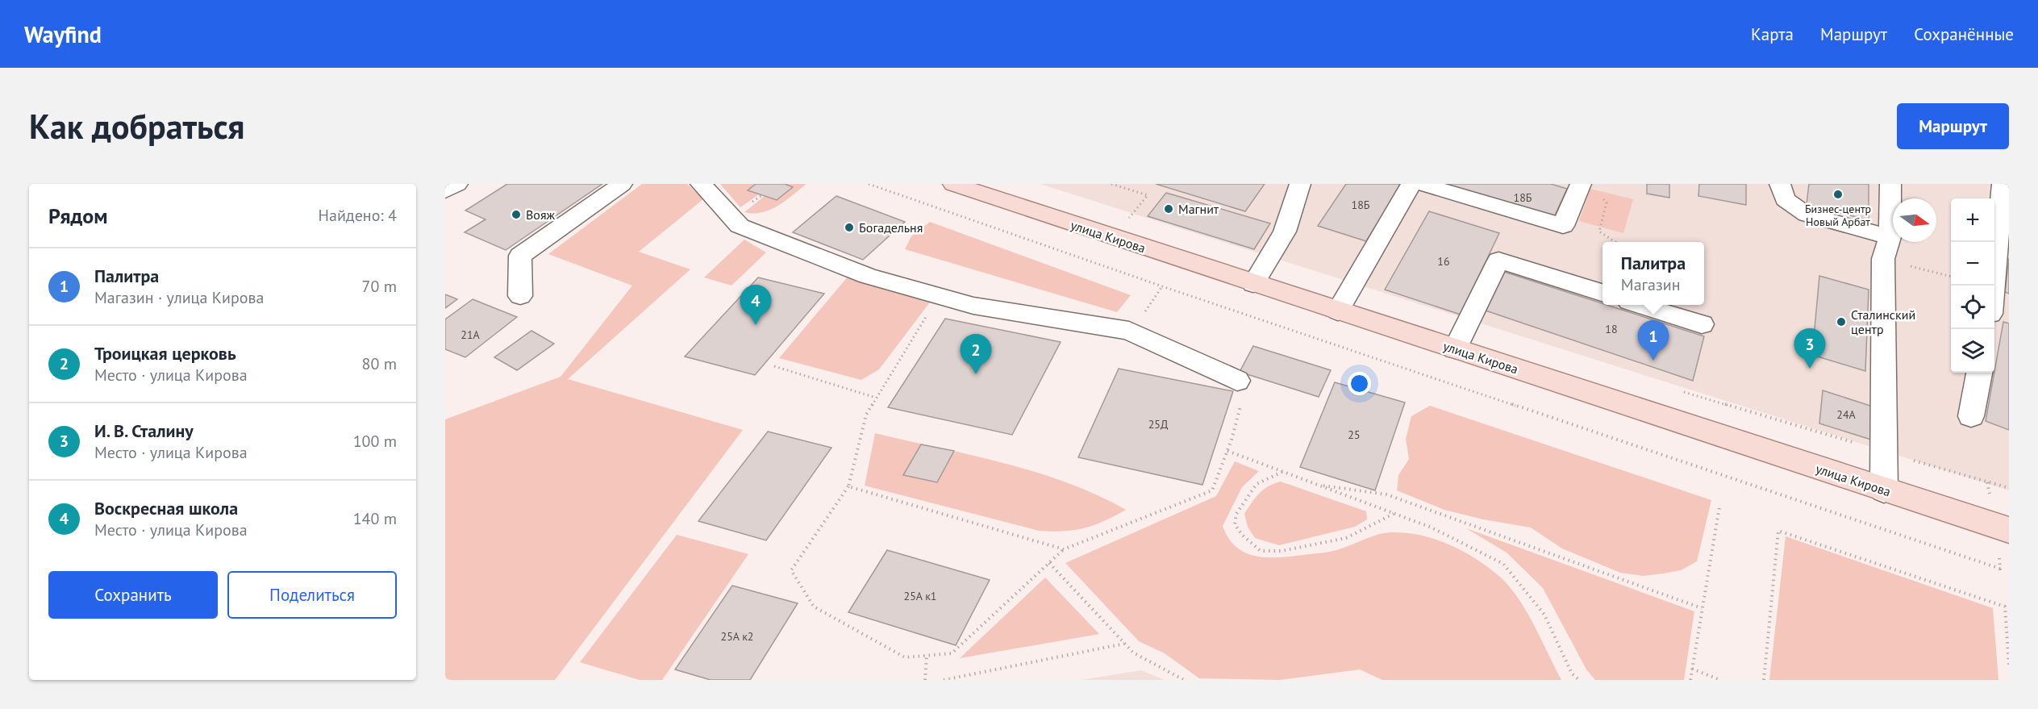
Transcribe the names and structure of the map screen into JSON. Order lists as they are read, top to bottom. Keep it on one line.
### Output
{"streets":{"main road":["улица Кирова"]},"places":["Бизнес-центр Новый Арбат","Магнит","Вояж","Богадельня","Сталинский центр"],"house_numbers":["18Б","18Б","16","18","21А","24А","25Д","25","25А к1","25А к2"],"north":"right","page":{"header":"Wayfind","nav":["Карта","Маршрут","Сохранённые"],"buttons":["Маршрут",["Сохранить","Поделиться"]],"title":"Как добраться","heading":["Рядом","Найдено: 4"],"map_buttons":["+","−"],"popup":["Палитра","Магазин"],"list":[{"mark":"1","name":"Палитра","note":"Магазин · улица Кирова","value":"70 m"},{"mark":"2","name":"Троицкая церковь","note":"Место · улица Кирова","value":"80 m"},{"mark":"3","name":"И. В. Сталину","note":"Место · улица Кирова","value":"100 m"},{"mark":"4","name":"Воскресная школа","note":"Место · улица Кирова","value":"140 m"}],"pins":["4","1","3","2"]}}
